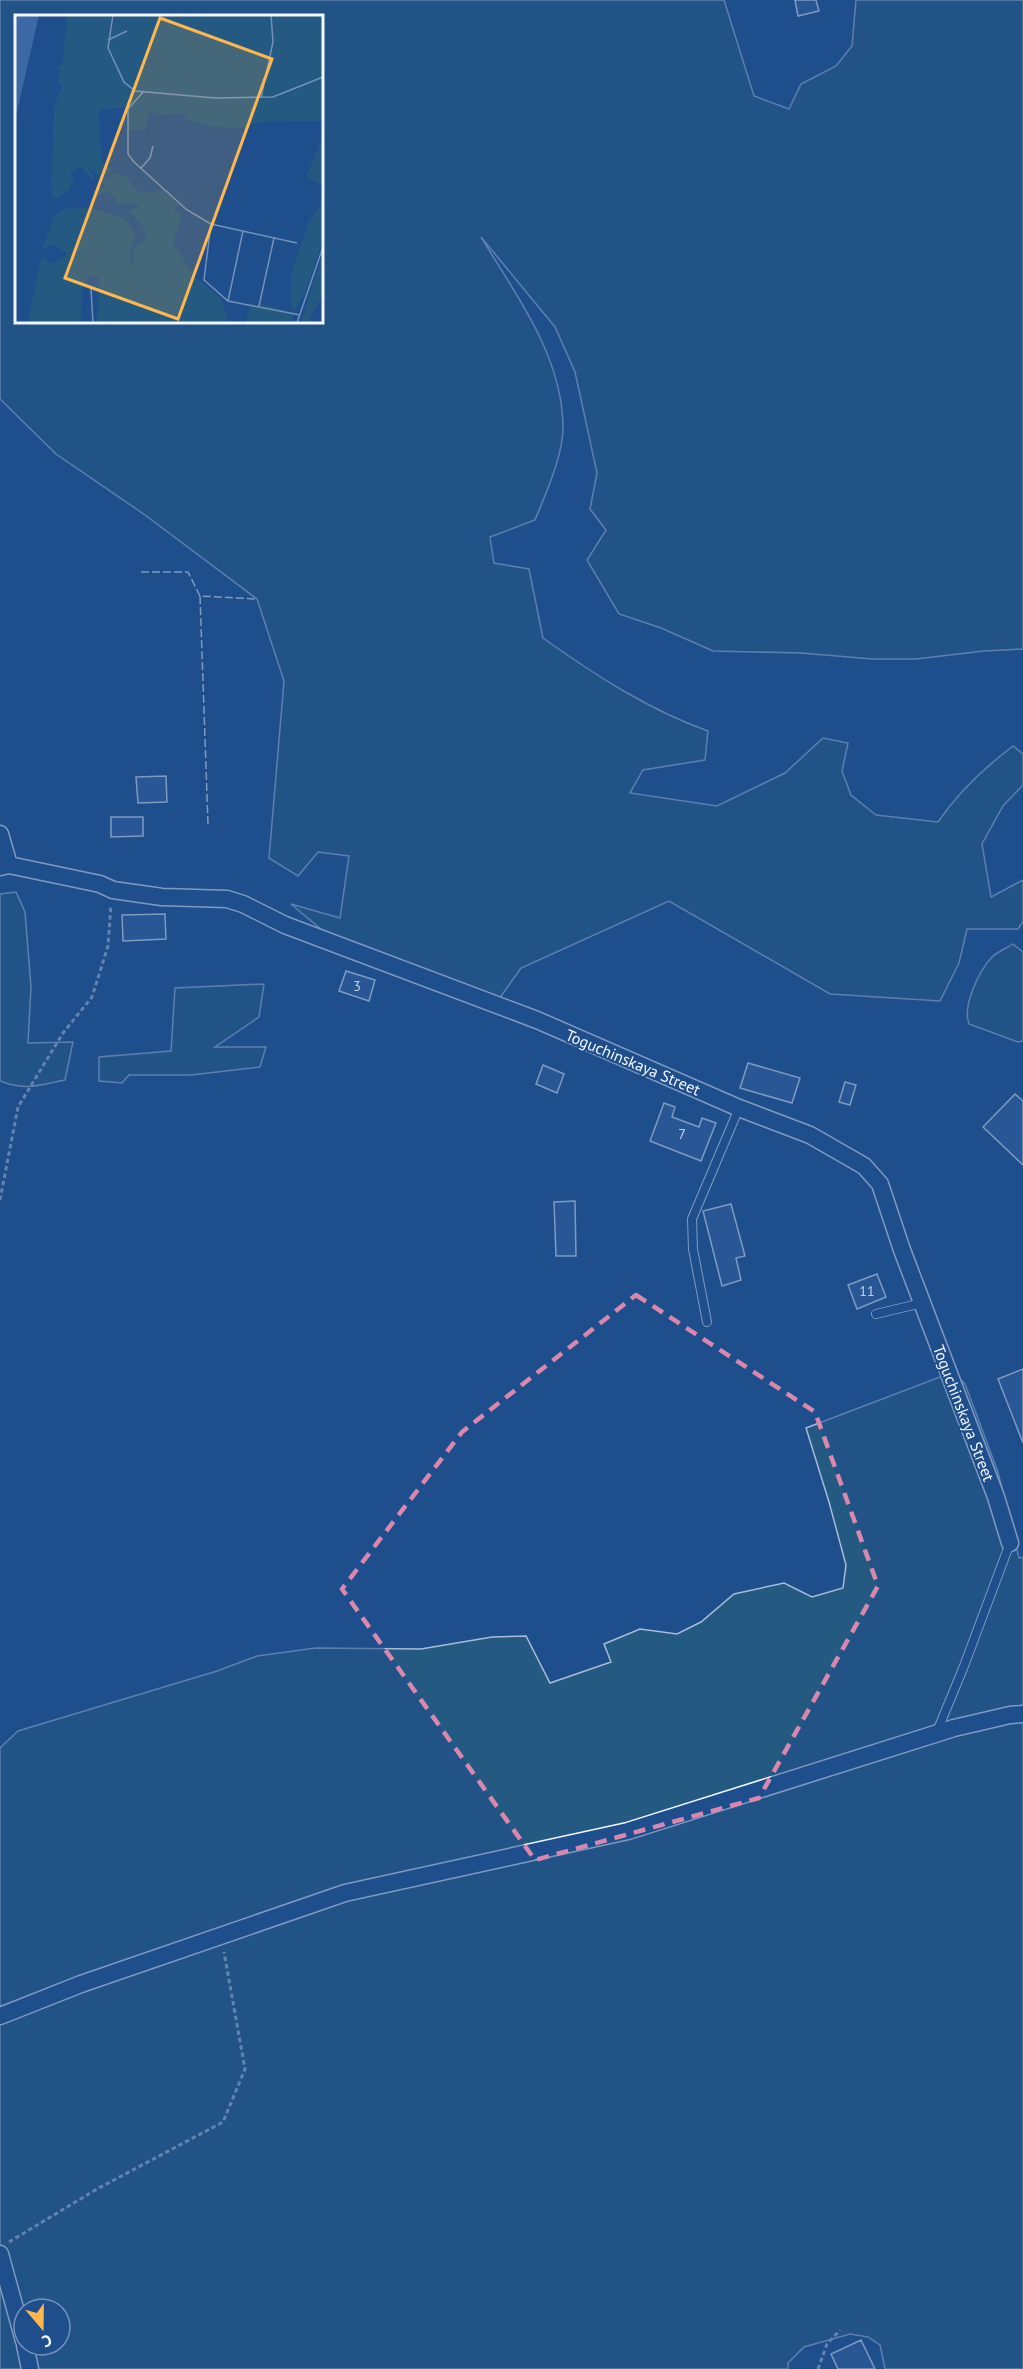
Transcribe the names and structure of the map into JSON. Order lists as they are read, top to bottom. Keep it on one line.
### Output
{"streets":{"street":["Toguchinskaya Street"]},"house_numbers":["3","7","11"],"north":"bottom"}
